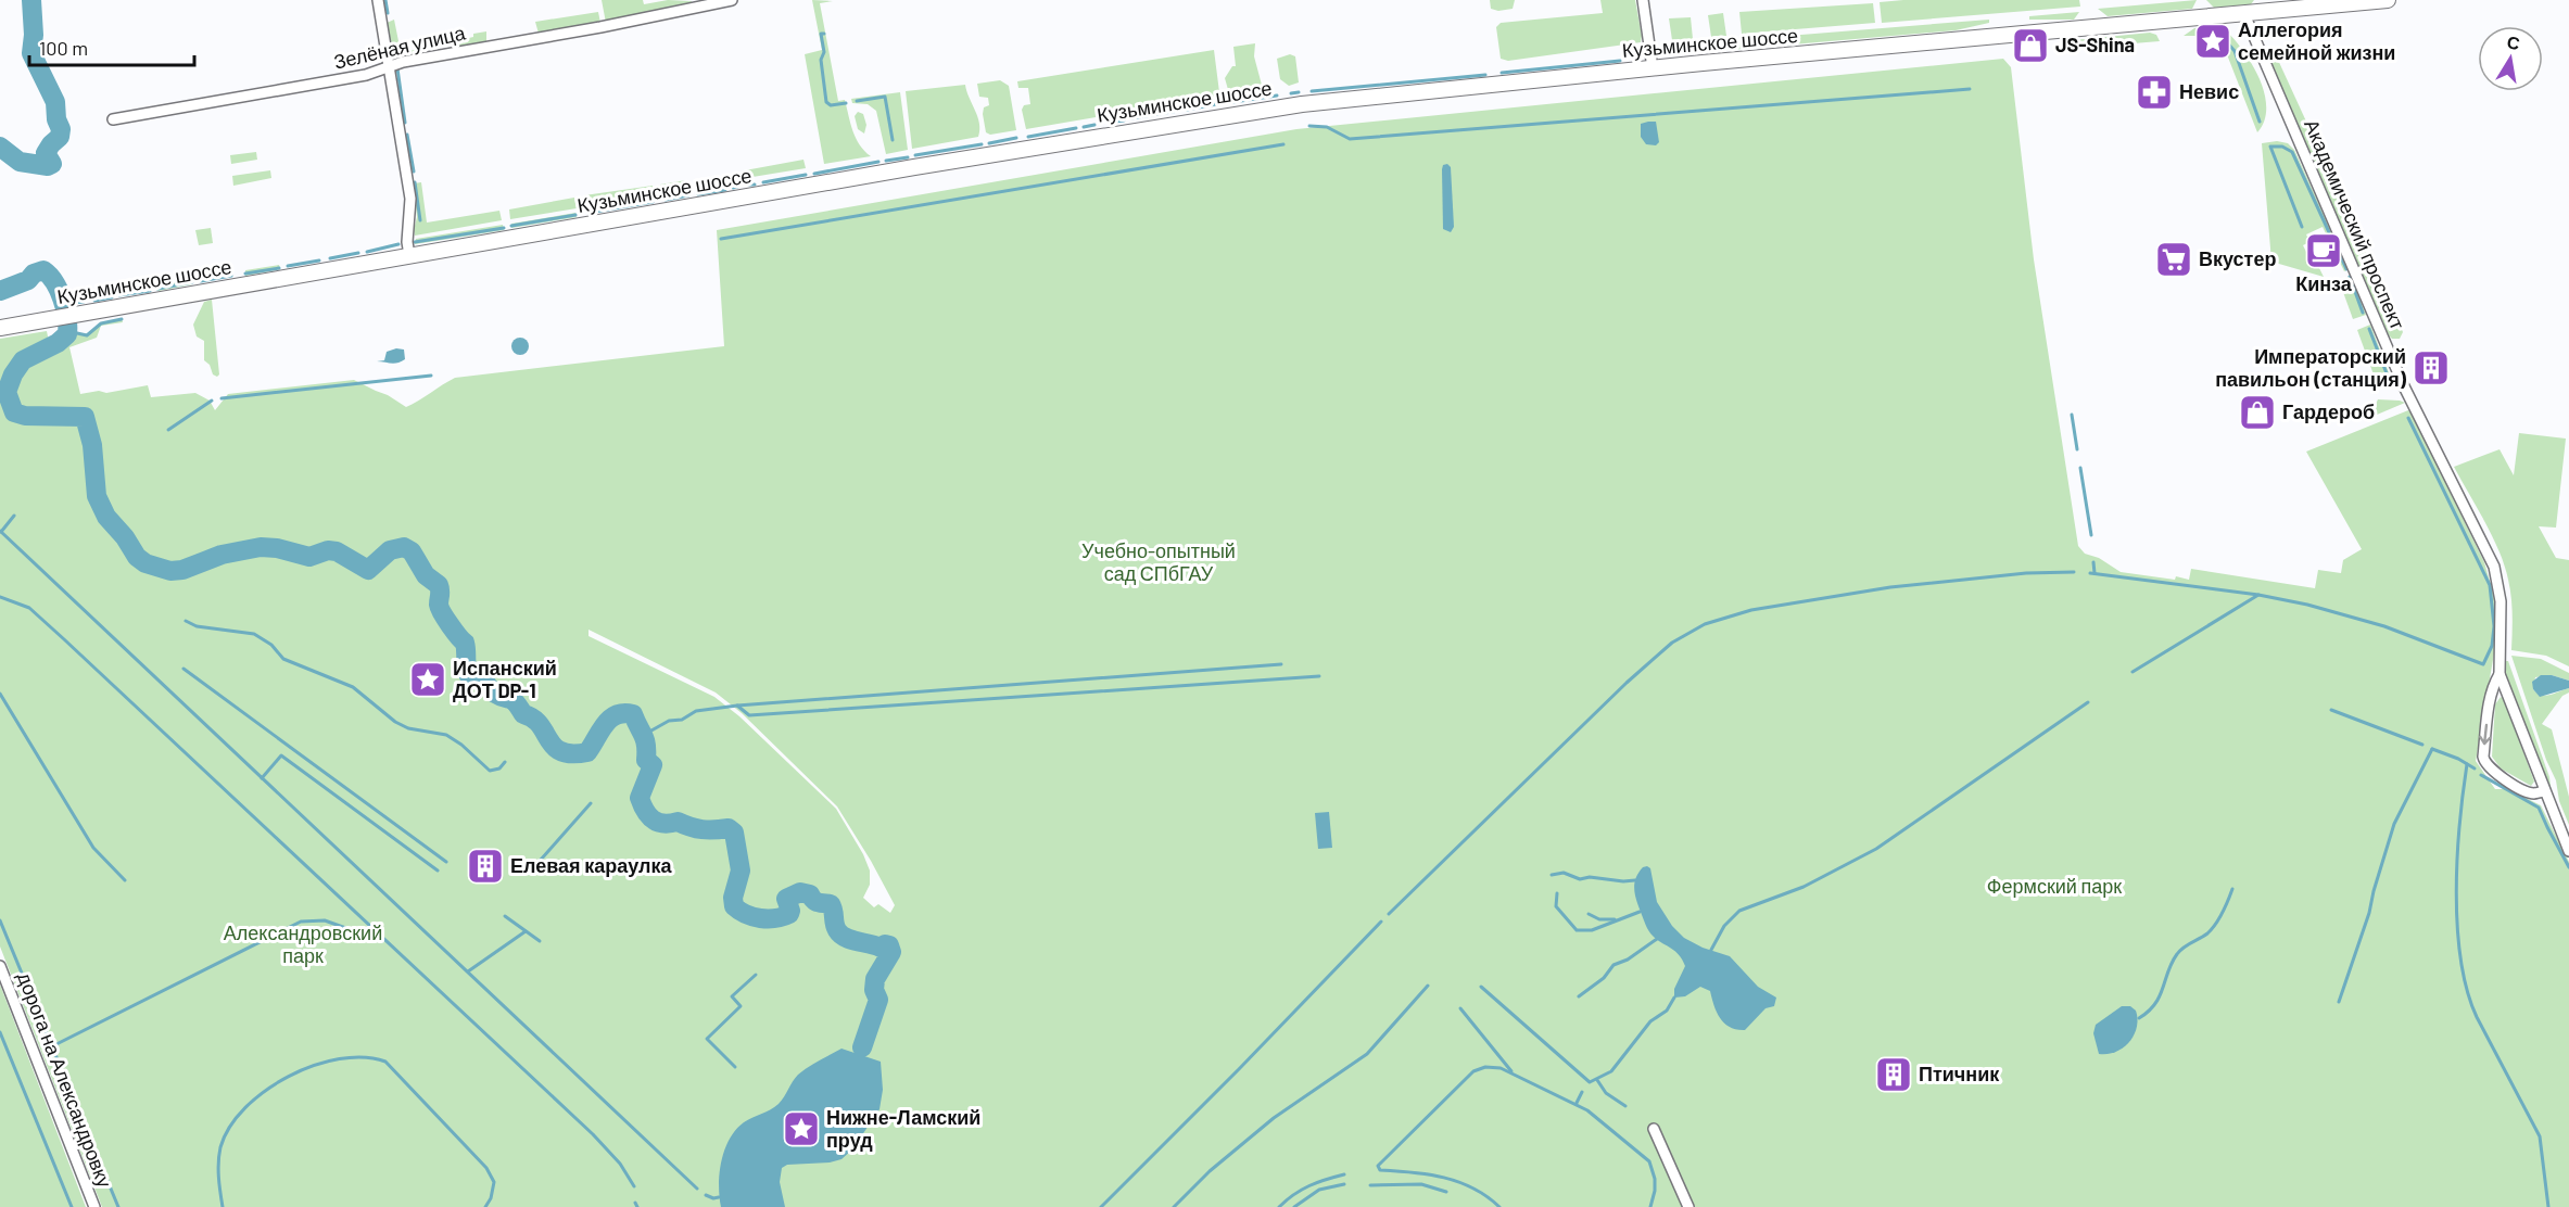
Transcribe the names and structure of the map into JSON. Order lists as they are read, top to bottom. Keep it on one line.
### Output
{"streets":{"main road":["Кузьминское шоссе"],"street":["Зелёная улица","Академический проспект","дорога на Александровку"]},"crossings":[["Кузьминское шоссе","Академический проспект"]],"parks":["Учебно-опытный сад СПбГАУ","Фермский парк","Александровский парк"],"places":{"place":["Аллегория семейной жизни","Испанский ДОТ DP-1","Нижне-Ламский пруд"],"shop":["JS-Shina","Гардероб"],"pharmacy":["Невис"],"cafe":["Кинза"],"supermarket":["Вкустер"],"building":["Императорский павильон (станция)","Елевая караулка","Птичник"]},"scale_bar":"100 m","north":"top"}
